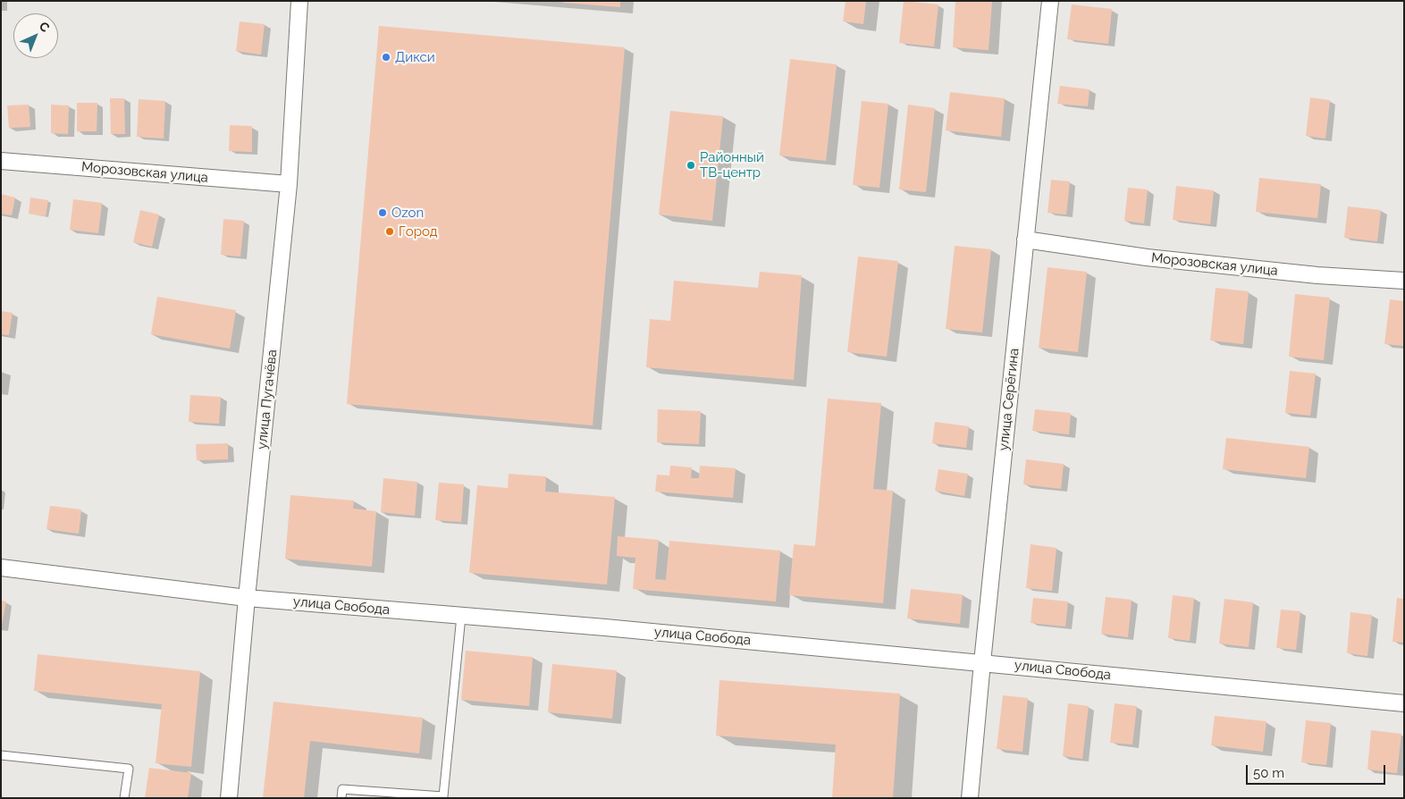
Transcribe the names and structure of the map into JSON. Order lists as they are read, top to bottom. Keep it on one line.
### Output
{"streets":{"street":["Морозовская улица","улица Пугачёва","улица Серёгина","улица Свобода"]},"crossings":[["Морозовская улица","улица Пугачёва"],["Морозовская улица","улица Серёгина"],["улица Пугачёва","улица Свобода"],["улица Серёгина","улица Свобода"]],"places":["Дикси","Районный ТВ-центр","Ozon","Город"],"scale_bar":"50 m","north":"top right"}
